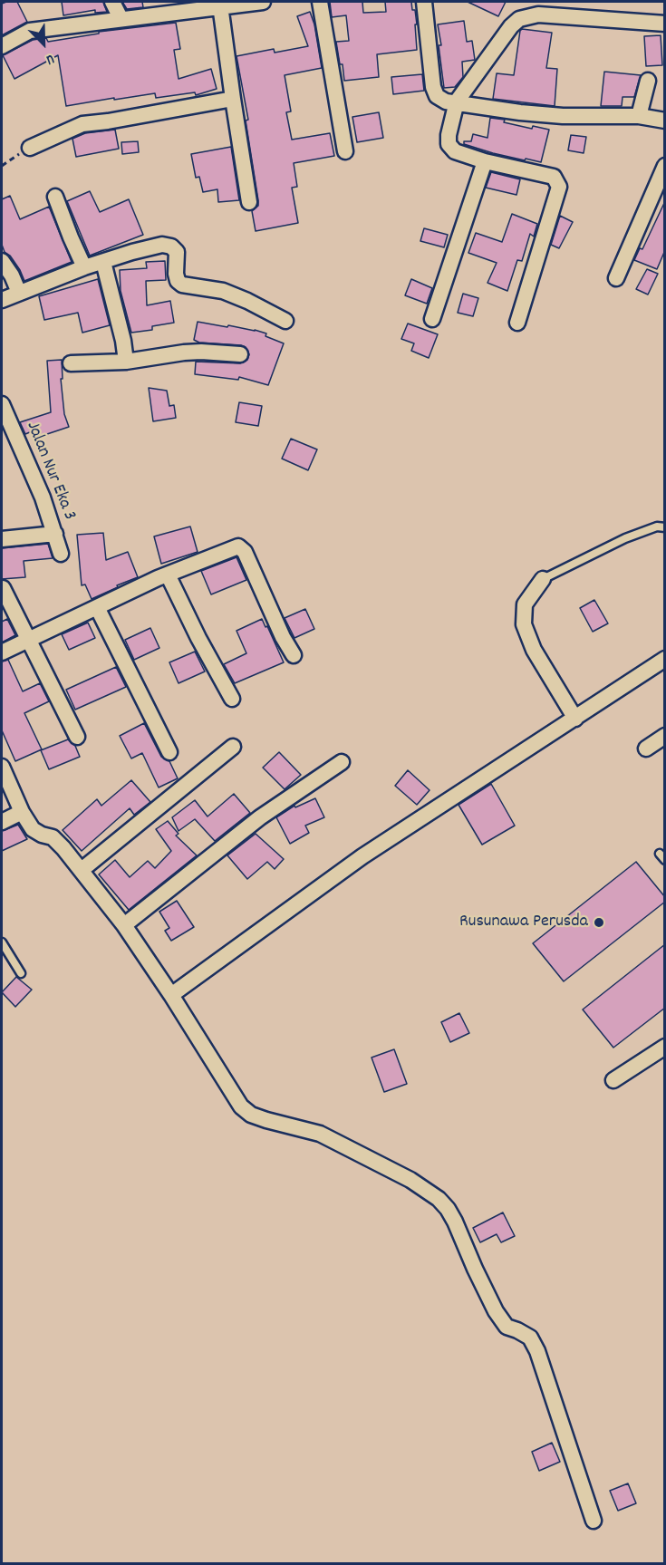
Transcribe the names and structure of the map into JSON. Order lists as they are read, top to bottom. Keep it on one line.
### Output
{"streets":{"street":["Jalan Nur Eka 3"]},"places":["Rusunawa Perusda"],"north":"bottom right"}
